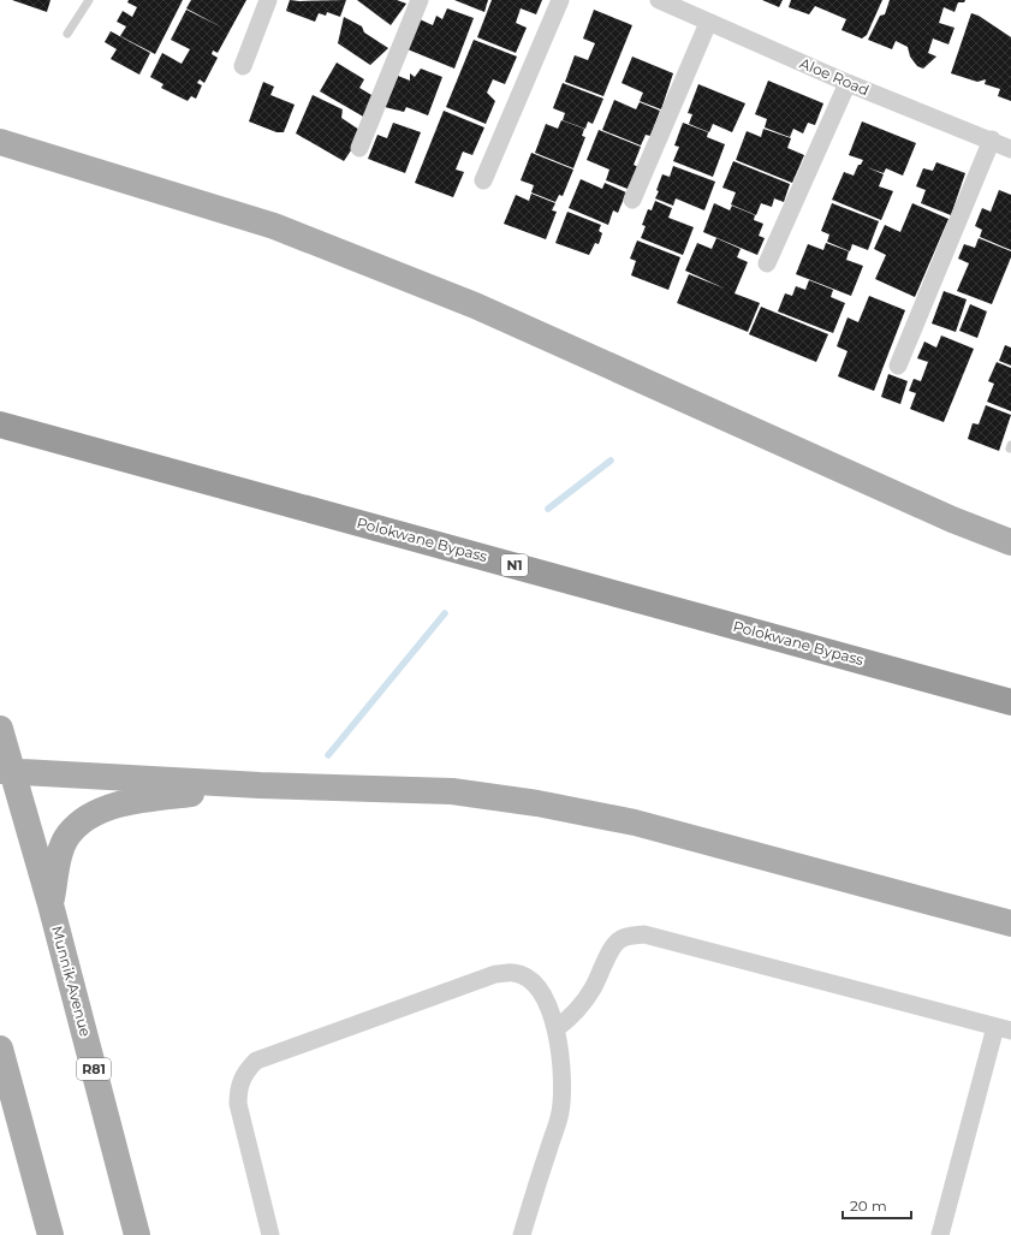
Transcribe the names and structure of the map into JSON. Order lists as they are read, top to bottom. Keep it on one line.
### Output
{"streets":{"highway":["Polokwane Bypass","N1"],"main road":["Munnik Avenue","R81"],"street":["Aloe Road"]},"scale_bar":"20 m"}
